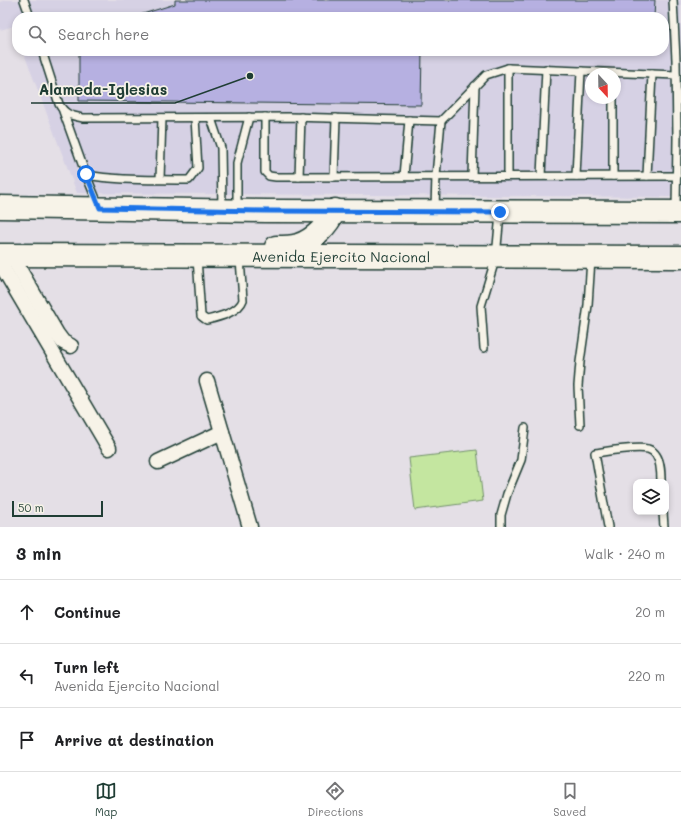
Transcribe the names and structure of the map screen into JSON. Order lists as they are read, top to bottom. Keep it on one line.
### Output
{"streets":{"main road":["Avenida Ejercito Nacional"]},"places":["Alameda-Iglesias"],"scale_bar":"50 m","north":"bottom","page":{"search":"Search here","scale":"50 m","heading":["3 min","Walk · 240 m"],"list":[["Continue","20 m"],["Turn left","Avenida Ejercito Nacional","220 m"],"Arrive at destination"],"nav":["Map","Directions","Saved"]}}
